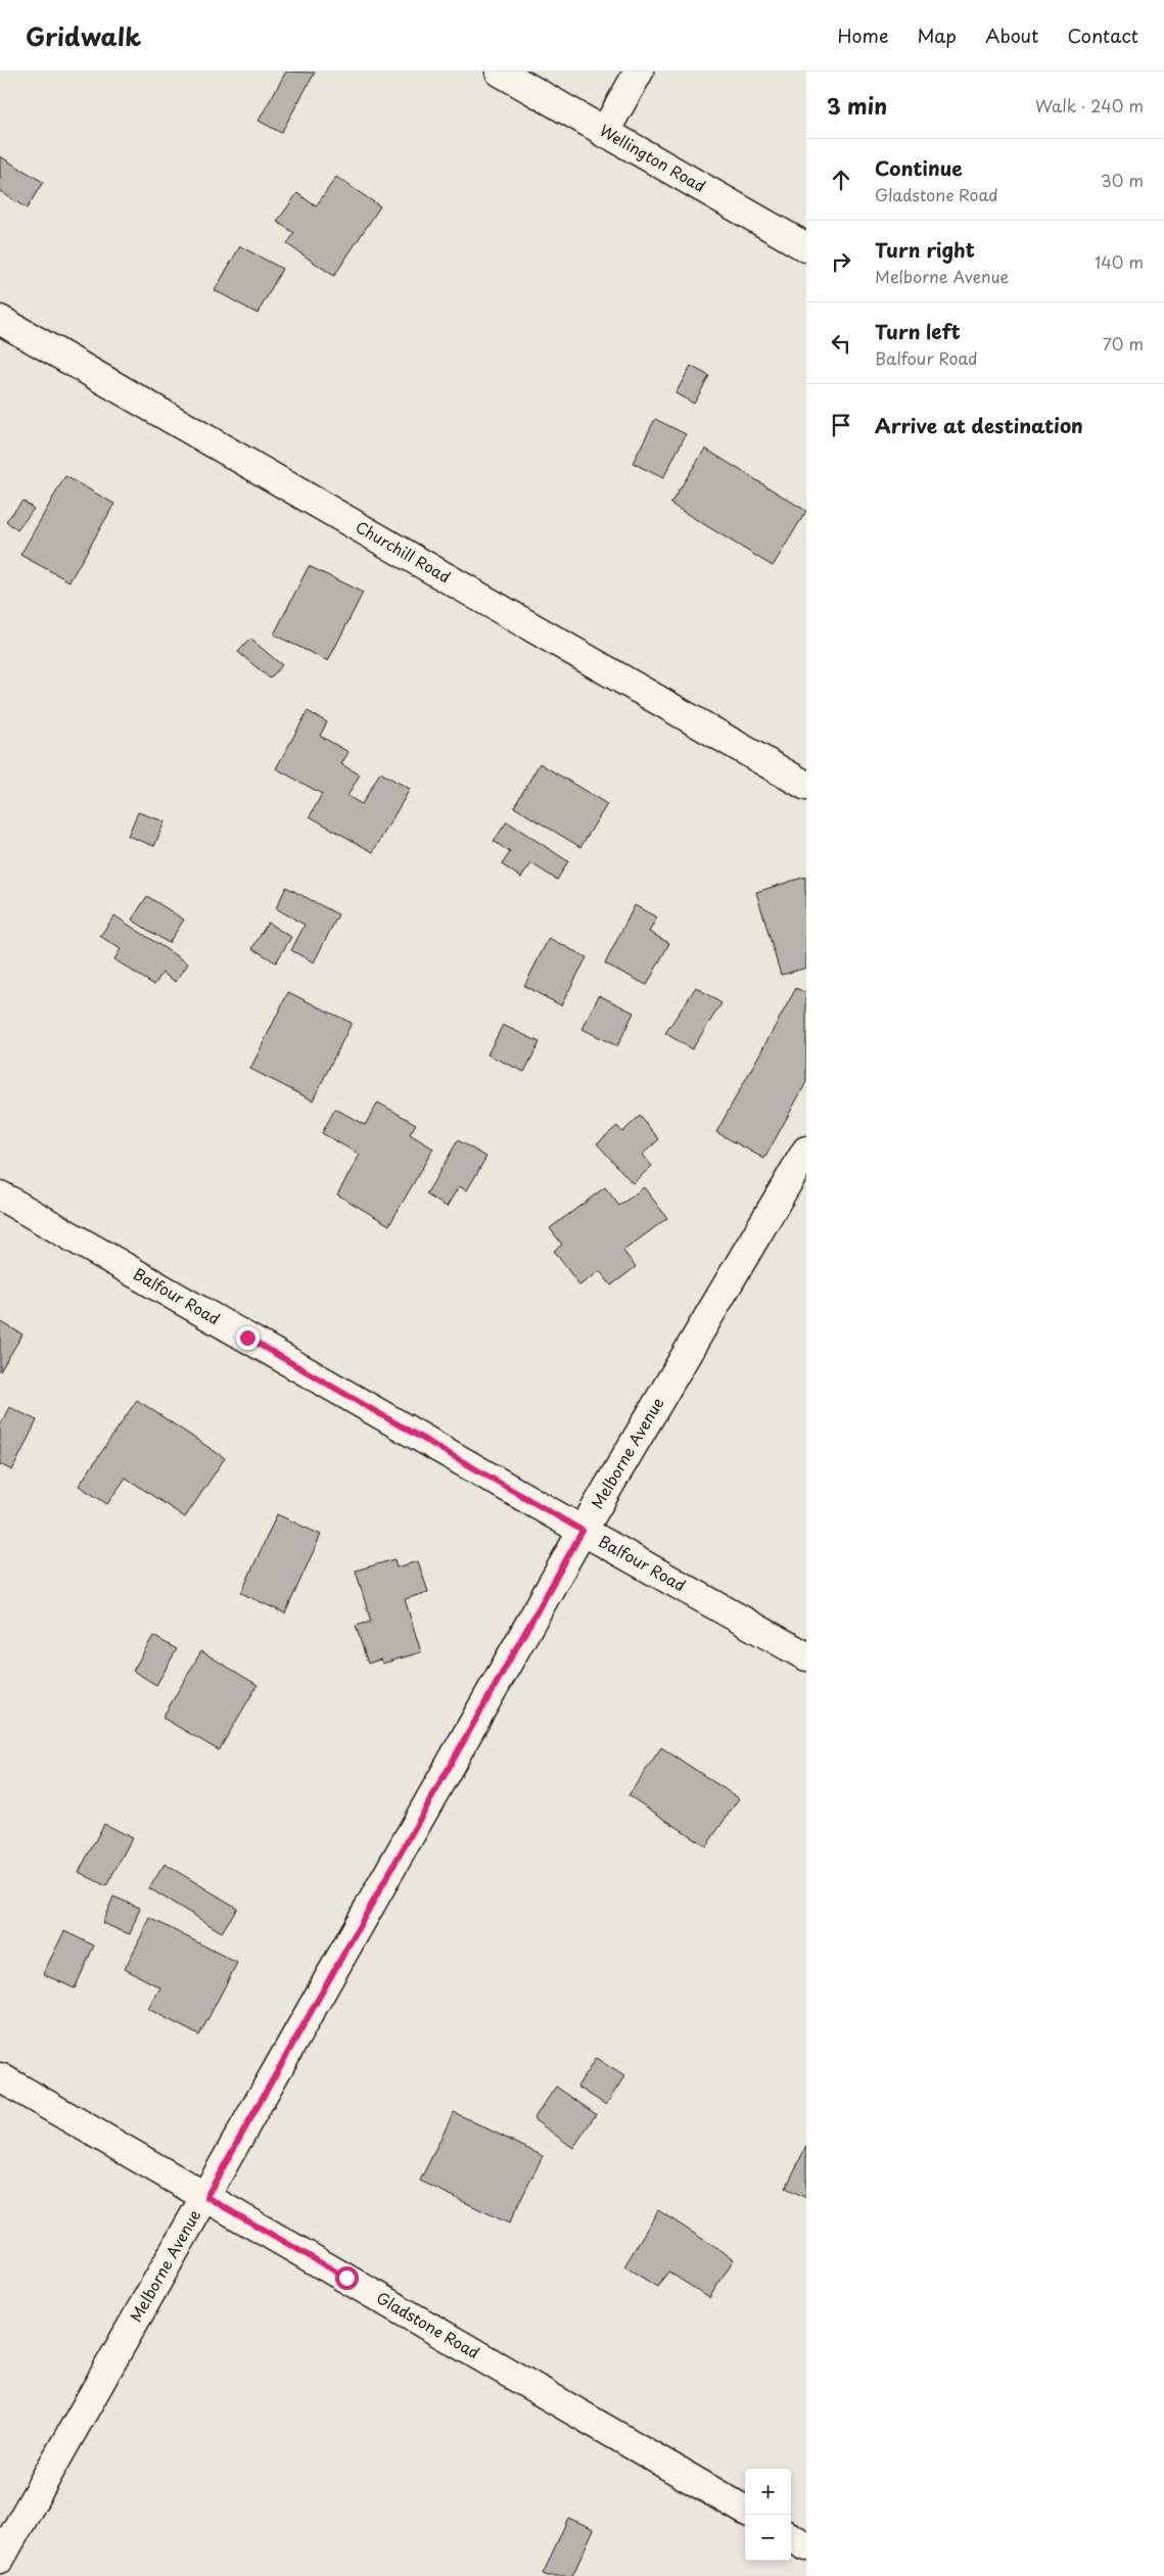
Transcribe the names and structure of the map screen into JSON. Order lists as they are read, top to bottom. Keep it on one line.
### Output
{"streets":{"street":["Wellington Road","Churchill Road","Balfour Road","Melborne Avenue","Gladstone Road"]},"crossings":[["Balfour Road","Melborne Avenue"],["Melborne Avenue","Gladstone Road"]],"page":{"header":"Gridwalk","nav":["Home","Map","About","Contact"],"heading":["3 min","Walk · 240 m"],"list":[["Continue","Gladstone Road","30 m"],["Turn right","Melborne Avenue","140 m"],["Turn left","Balfour Road","70 m"],"Arrive at destination"],"map_buttons":["+","−"]}}
